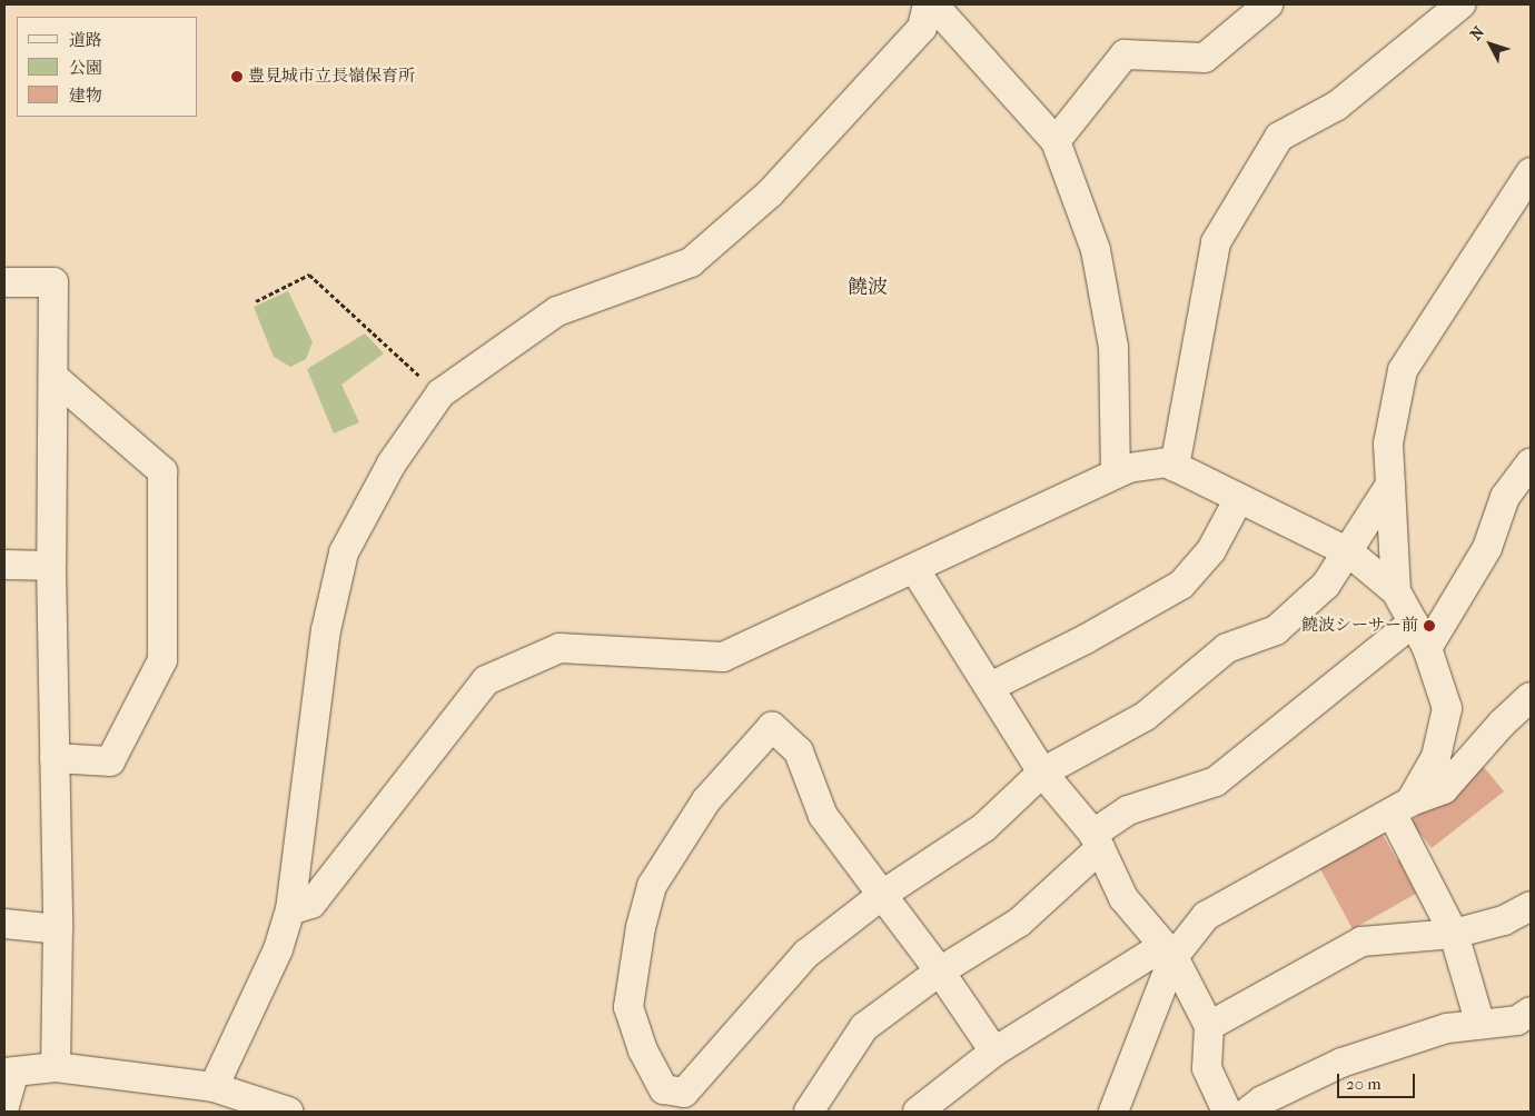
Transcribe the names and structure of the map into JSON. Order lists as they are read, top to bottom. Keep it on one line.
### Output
{"districts":["饒波"],"places":["豊見城市立長嶺保育所","饒波シーサー前"],"legend":["道路","公園","建物"],"scale_bar":"20 m","north":"top left"}
